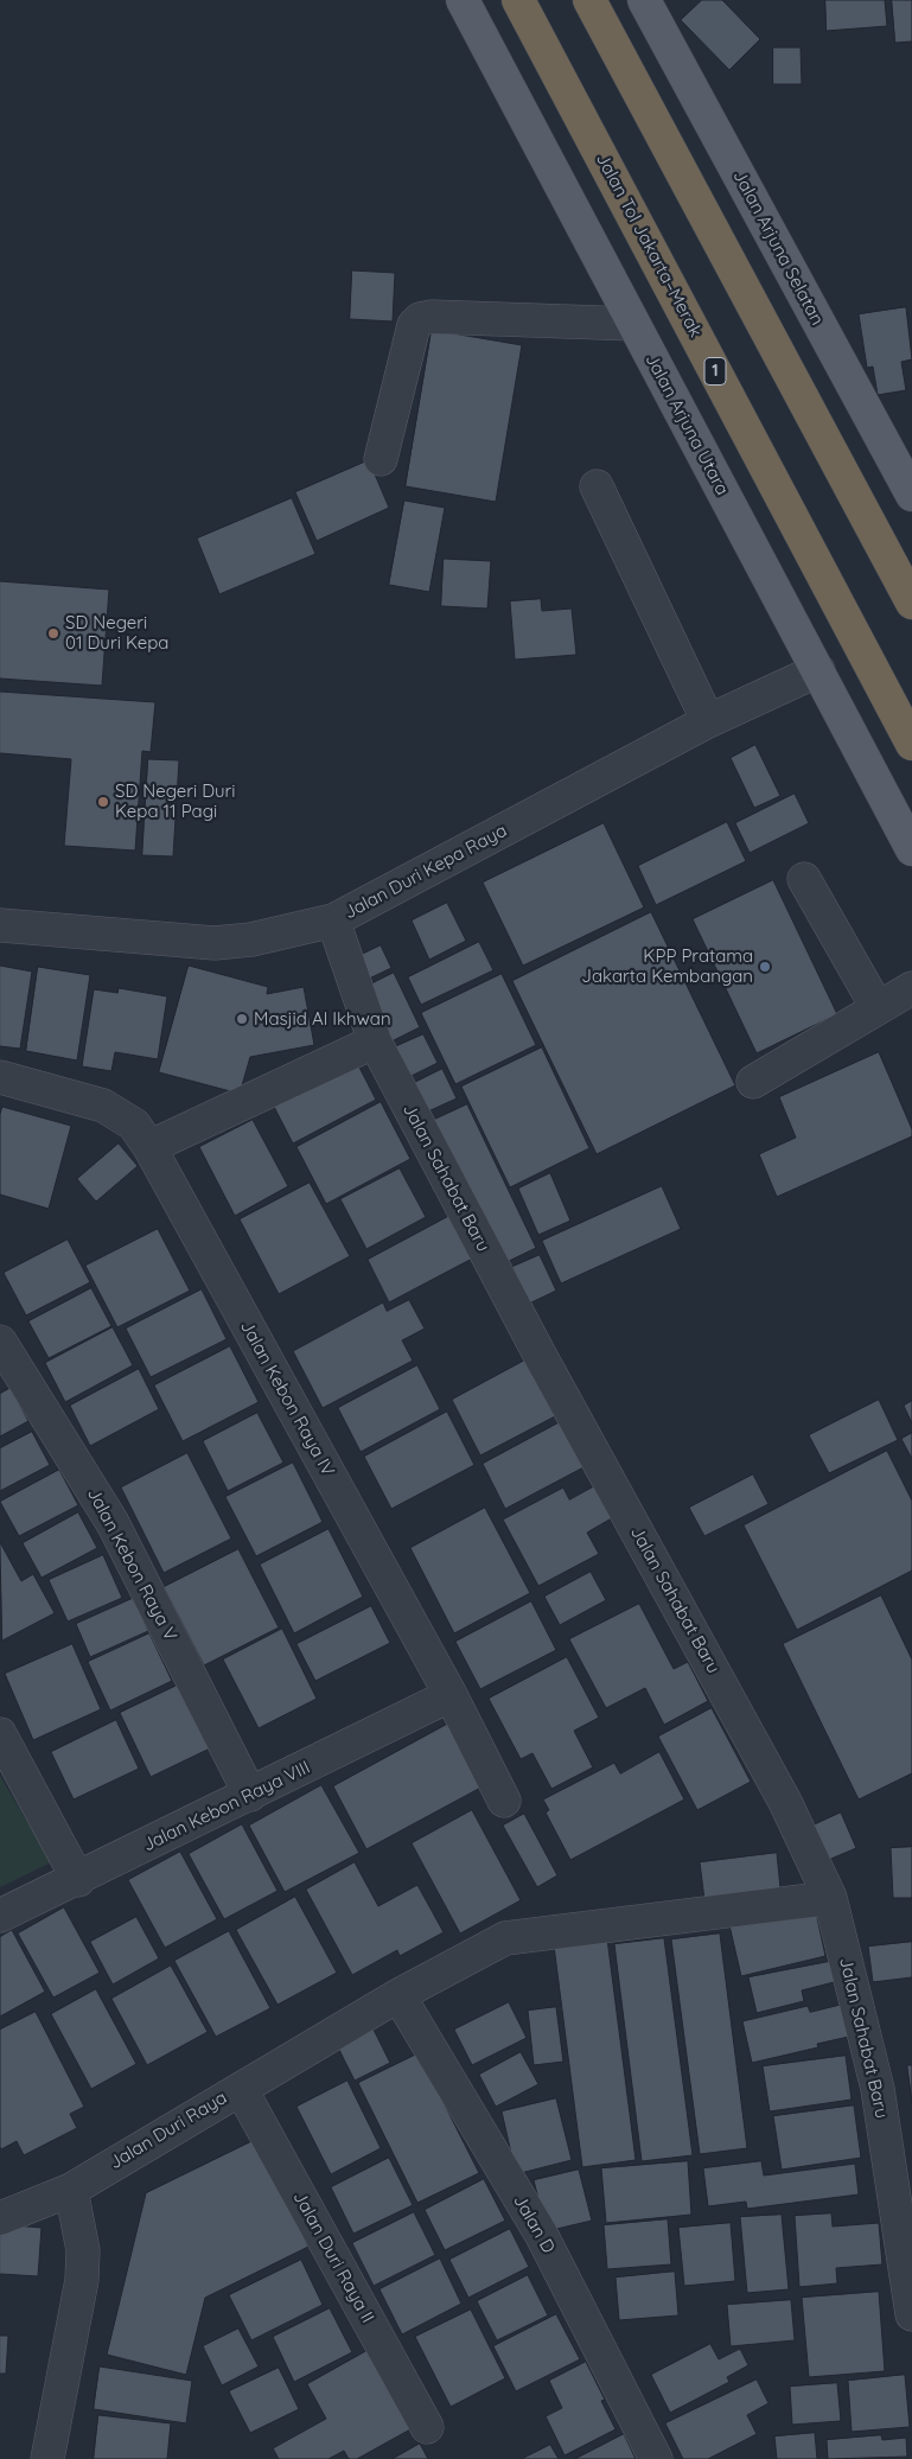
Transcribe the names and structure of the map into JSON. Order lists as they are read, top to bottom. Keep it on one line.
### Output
{"streets":{"highway":["Jalan Tol Jakarta–Merak","1"],"main road":["Jalan Arjuna Selatan","Jalan Arjuna Utara"],"street":["Jalan Duri Kepa Raya","Jalan Sahabat Baru","Jalan Kebon Raya IV","Jalan Kebon Raya V","Jalan Kebon Raya VIII","Jalan Duri Raya","Jalan D","Jalan Duri Raya II"]},"crossings":[["Jalan Arjuna Utara","Jalan Duri Kepa Raya"],["Jalan Duri Kepa Raya","Jalan Sahabat Baru"],["Jalan Sahabat Baru","Jalan Duri Raya"],["Jalan Kebon Raya IV","Jalan Kebon Raya VIII"],["Jalan Kebon Raya V","Jalan Kebon Raya VIII"],["Jalan Duri Raya","Jalan D"],["Jalan Duri Raya","Jalan Duri Raya II"]],"places":["SD Negeri 01 Duri Kepa","SD Negeri Duri Kepa 11 Pagi","KPP Pratama Jakarta Kembangan","Masjid Al Ikhwan"]}
